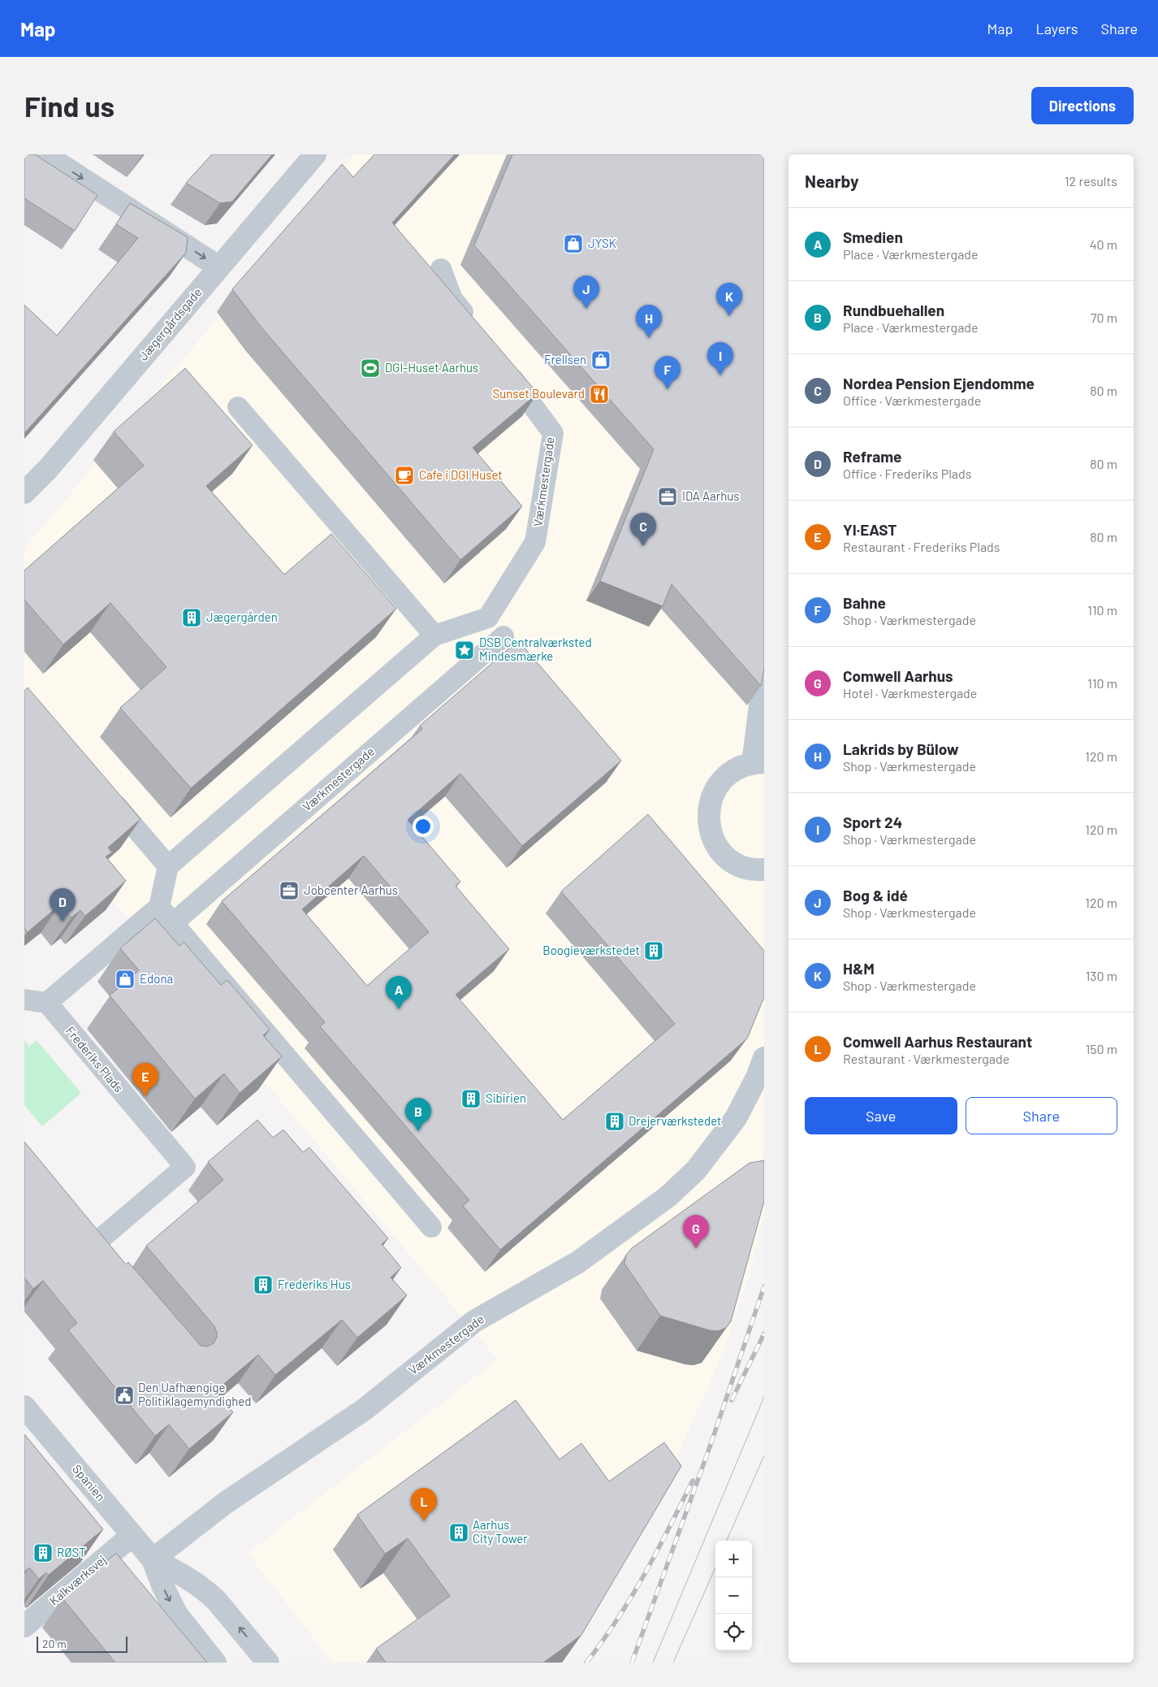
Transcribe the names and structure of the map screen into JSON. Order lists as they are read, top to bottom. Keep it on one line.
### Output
{"streets":{"street":["Jægergårdsgade","Værkmestergade","Frederiks Plads","Spanien","Kalkværksvej"]},"crossings":[["Værkmestergade","Spanien"],["Spanien","Kalkværksvej"]],"places":{"shop":["JYSK","Frellsen","Edona"],"sports":["DGI-Huset Aarhus"],"restaurant":["Sunset Boulevard"],"cafe":["Cafe i DGI Huset"],"office":["IDA Aarhus","Jobcenter Aarhus"],"building":["Jægergården","Boogieværkstedet","Sibirien","Drejerværkstedet","Frederiks Hus","Aarhus City Tower","RØST"],"place":["DSB Centralværksted Mindesmærke"],"public building":["Den Uafhængige Politiklagemyndighed"]},"scale_bar":"20 m","page":{"header":"Map","nav":["Map","Layers","Share"],"buttons":["Directions",["Save","Share"]],"title":"Find us","heading":["Nearby","12 results"],"list":[{"mark":"A","name":"Smedien","note":"Place · Værkmestergade","value":"40 m"},{"mark":"B","name":"Rundbuehallen","note":"Place · Værkmestergade","value":"70 m"},{"mark":"C","name":"Nordea Pension Ejendomme","note":"Office · Værkmestergade","value":"80 m"},{"mark":"D","name":"Reframe","note":"Office · Frederiks Plads","value":"80 m"},{"mark":"E","name":"YI·EAST","note":"Restaurant · Frederiks Plads","value":"80 m"},{"mark":"F","name":"Bahne","note":"Shop · Værkmestergade","value":"110 m"},{"mark":"G","name":"Comwell Aarhus","note":"Hotel · Værkmestergade","value":"110 m"},{"mark":"H","name":"Lakrids by Bülow","note":"Shop · Værkmestergade","value":"120 m"},{"mark":"I","name":"Sport 24","note":"Shop · Værkmestergade","value":"120 m"},{"mark":"J","name":"Bog & idé","note":"Shop · Værkmestergade","value":"120 m"},{"mark":"K","name":"H&M","note":"Shop · Værkmestergade","value":"130 m"},{"mark":"L","name":"Comwell Aarhus Restaurant","note":"Restaurant · Værkmestergade","value":"150 m"}],"pins":["J","K","H","I","F","C","D","A","E","B","G","L"],"map_buttons":["+","−"],"scale":"20 m"}}
